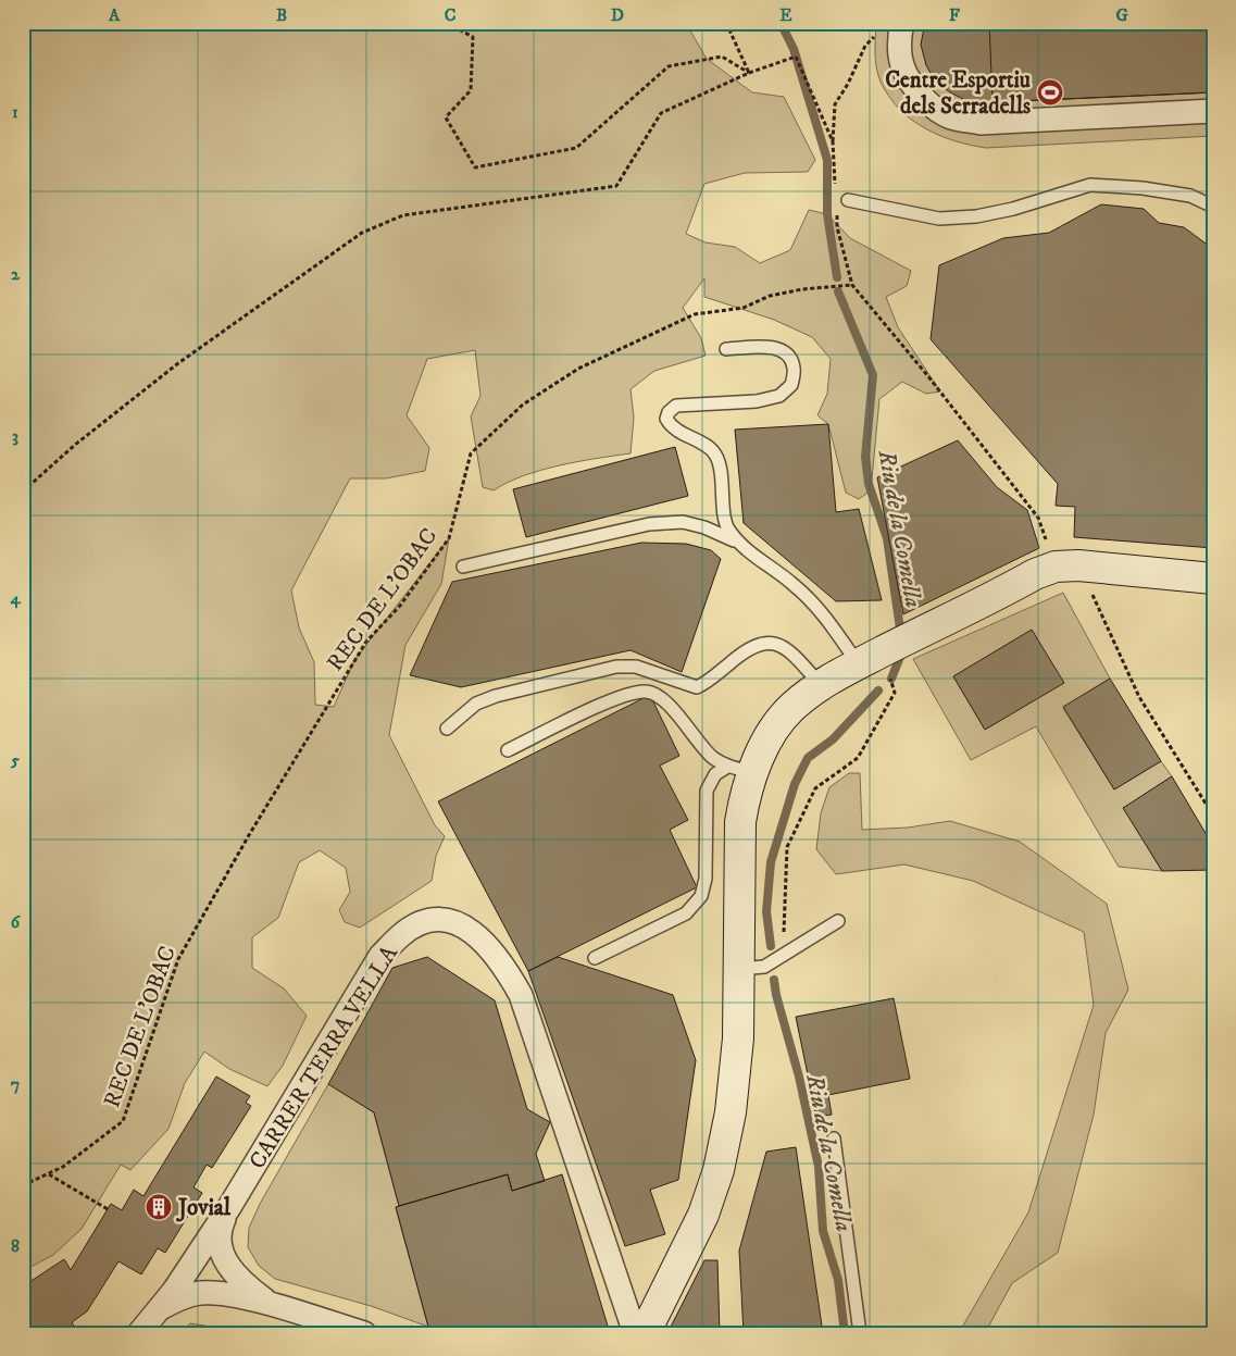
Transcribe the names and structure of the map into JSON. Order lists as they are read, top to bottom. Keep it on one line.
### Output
{"streets":{"street":["CARRER TERRA VELLA"],"path":["REC DE L'OBAC"]},"water":["Riu de la Comella"],"places":{"sports":["Centre Esportiu dels Serradells"],"building":["Jovial"]},"grid":{"columns":["A","B","C","D","E","F","G"],"rows":["1","2","3","4","5","6","7","8"]}}
